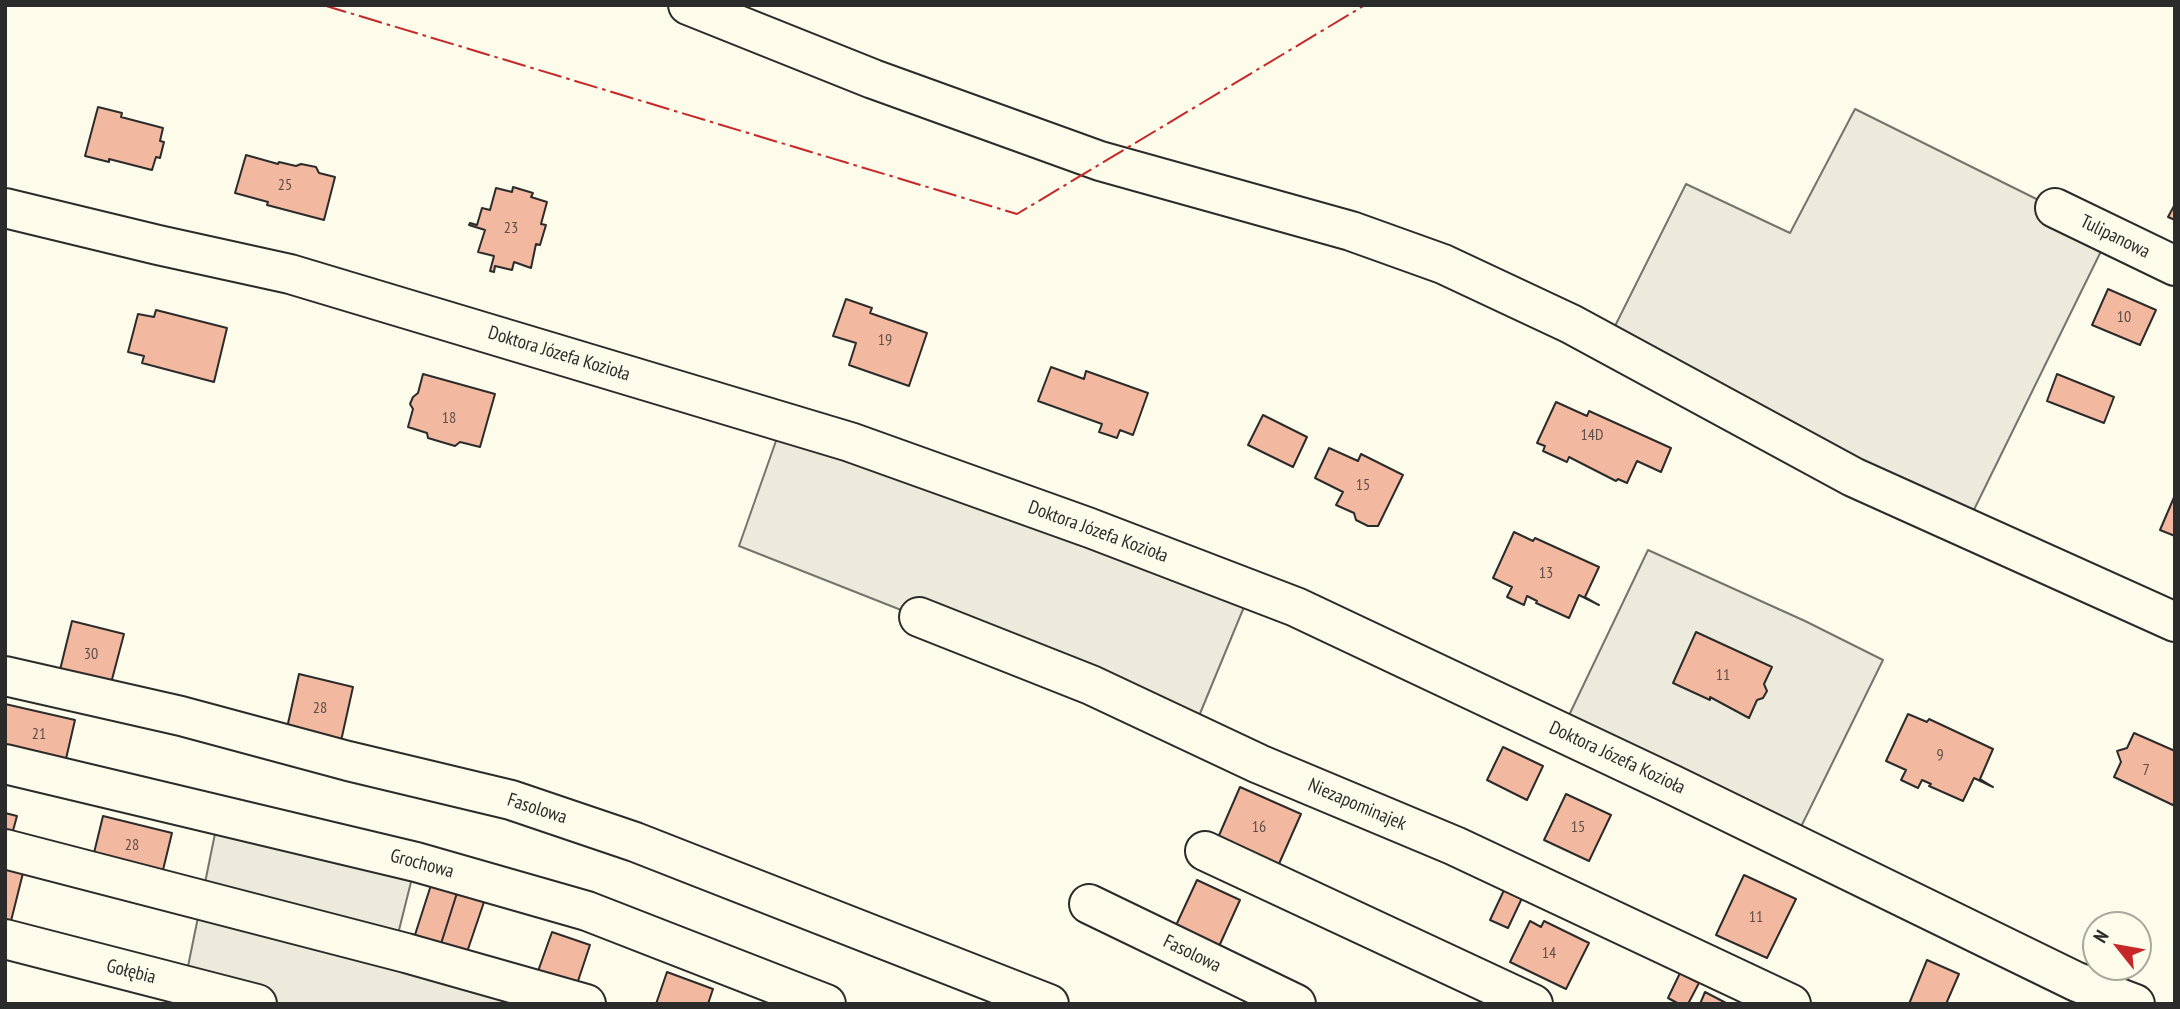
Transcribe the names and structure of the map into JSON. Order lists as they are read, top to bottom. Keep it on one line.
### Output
{"streets":{"street":["Tulipanowa","Doktora Józefa Kozioła","Niezapominajek","Fasolowa","Grochowa","Gołębia"]},"house_numbers":["25","23","10","19","18","14D","15","13","30","11","28","21","9","7","16","15","28","11","14"],"north":"top left"}
